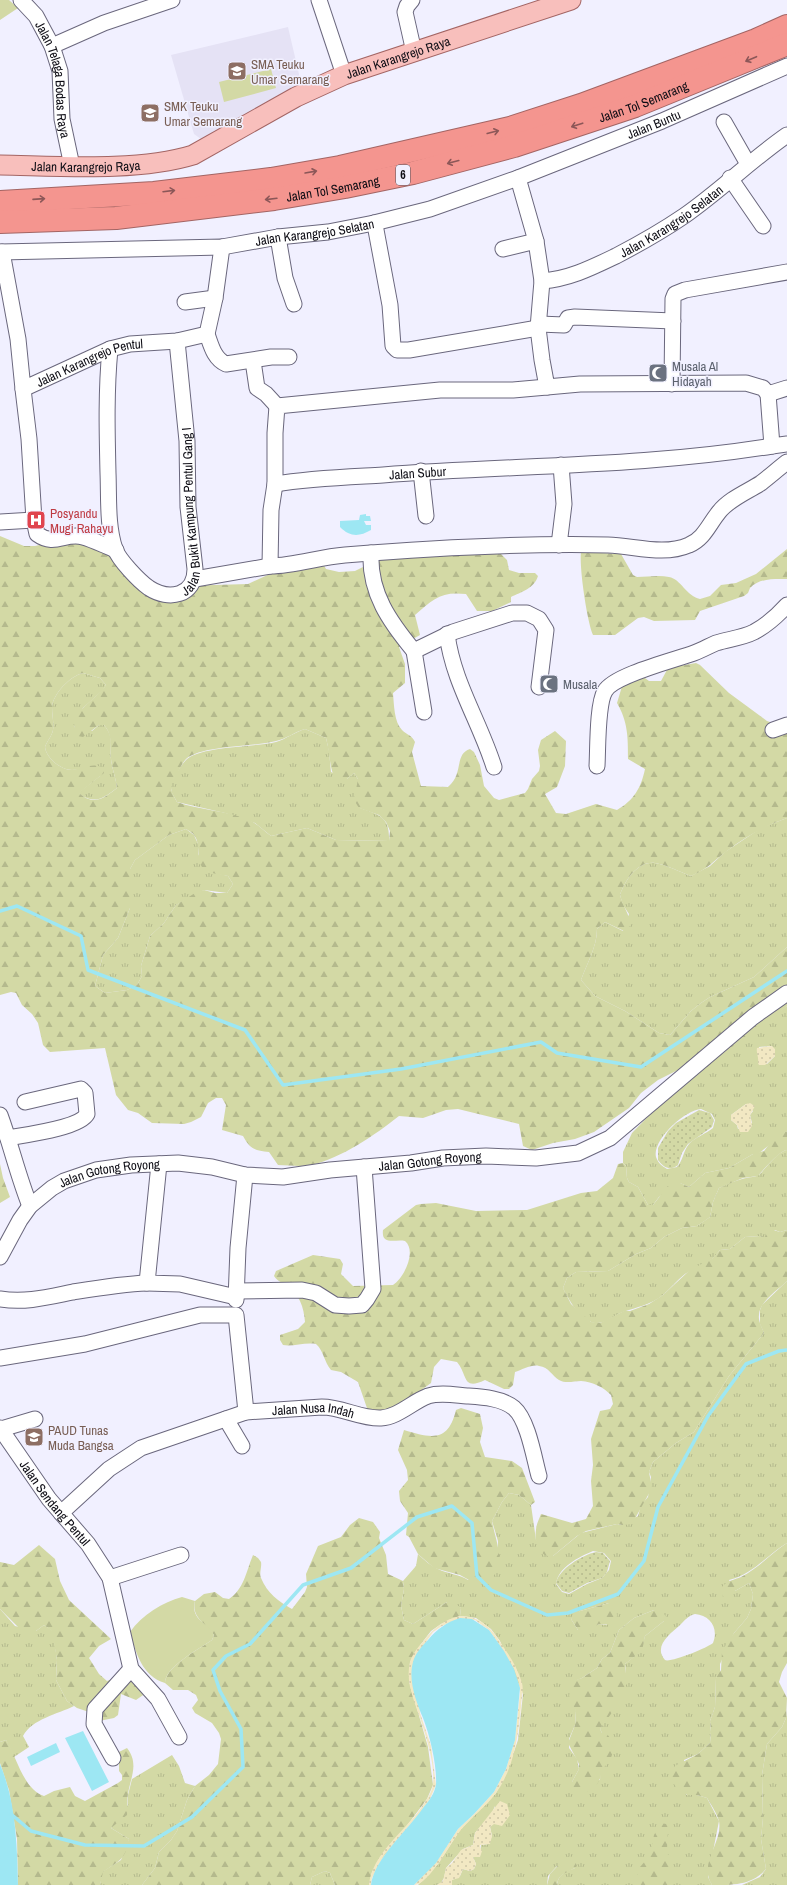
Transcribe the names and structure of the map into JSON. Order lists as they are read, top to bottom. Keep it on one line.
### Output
{"streets":{"highway":["Jalan Tol Semarang","6"],"main road":["Jalan Karangrejo Raya"],"street":["Jalan Telaga Bodas Raya","Jalan Buntu","Jalan Karangrejo Selatan","Jalan Karangrejo Pentul","Jalan Subur","Jalan Bukit Kampung Pentul Gang I","Jalan Gotong Royong","Jalan Nusa Indah","Jalan Sendang Pentul"]},"crossings":[["Jalan Karangrejo Raya","Jalan Telaga Bodas Raya"],["Jalan Buntu","Jalan Karangrejo Selatan"],["Jalan Karangrejo Selatan","Jalan Karangrejo Pentul"],["Jalan Karangrejo Pentul","Jalan Bukit Kampung Pentul Gang I"],["Jalan Nusa Indah","Jalan Sendang Pentul"]],"places":{"school or university":["SMA Teuku Umar Semarang","SMK Teuku Umar Semarang","PAUD Tunas Muda Bangsa"],"mosque":["Musala Al Hidayah","Musala"],"hospital":["Posyandu Mugi Rahayu"]}}
